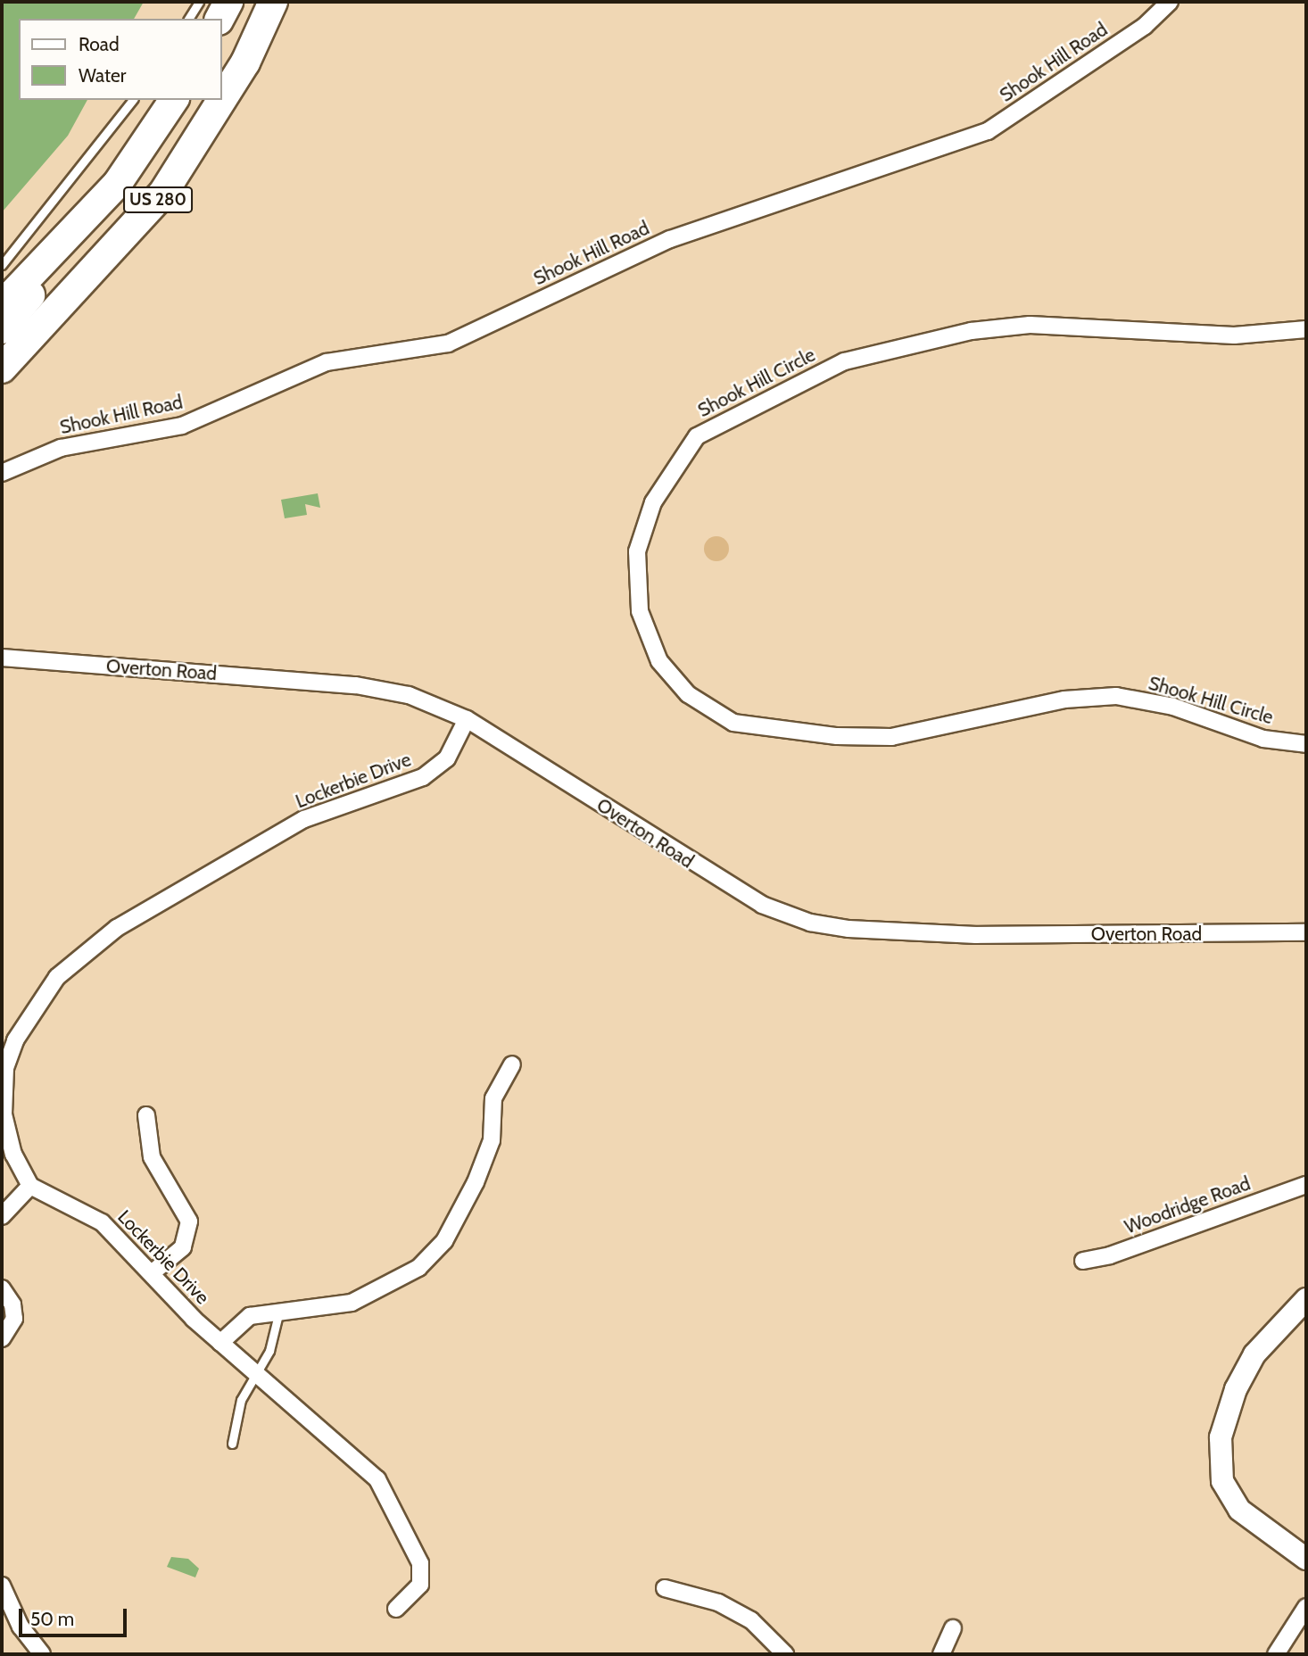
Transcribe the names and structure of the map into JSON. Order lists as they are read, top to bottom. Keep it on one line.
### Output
{"streets":{"highway":["US 280"],"street":["Shook Hill Road","Shook Hill Circle","Overton Road","Lockerbie Drive","Woodridge Road"]},"crossings":[["Overton Road","Lockerbie Drive"]],"legend":["Road","Water"],"scale_bar":"50 m"}
